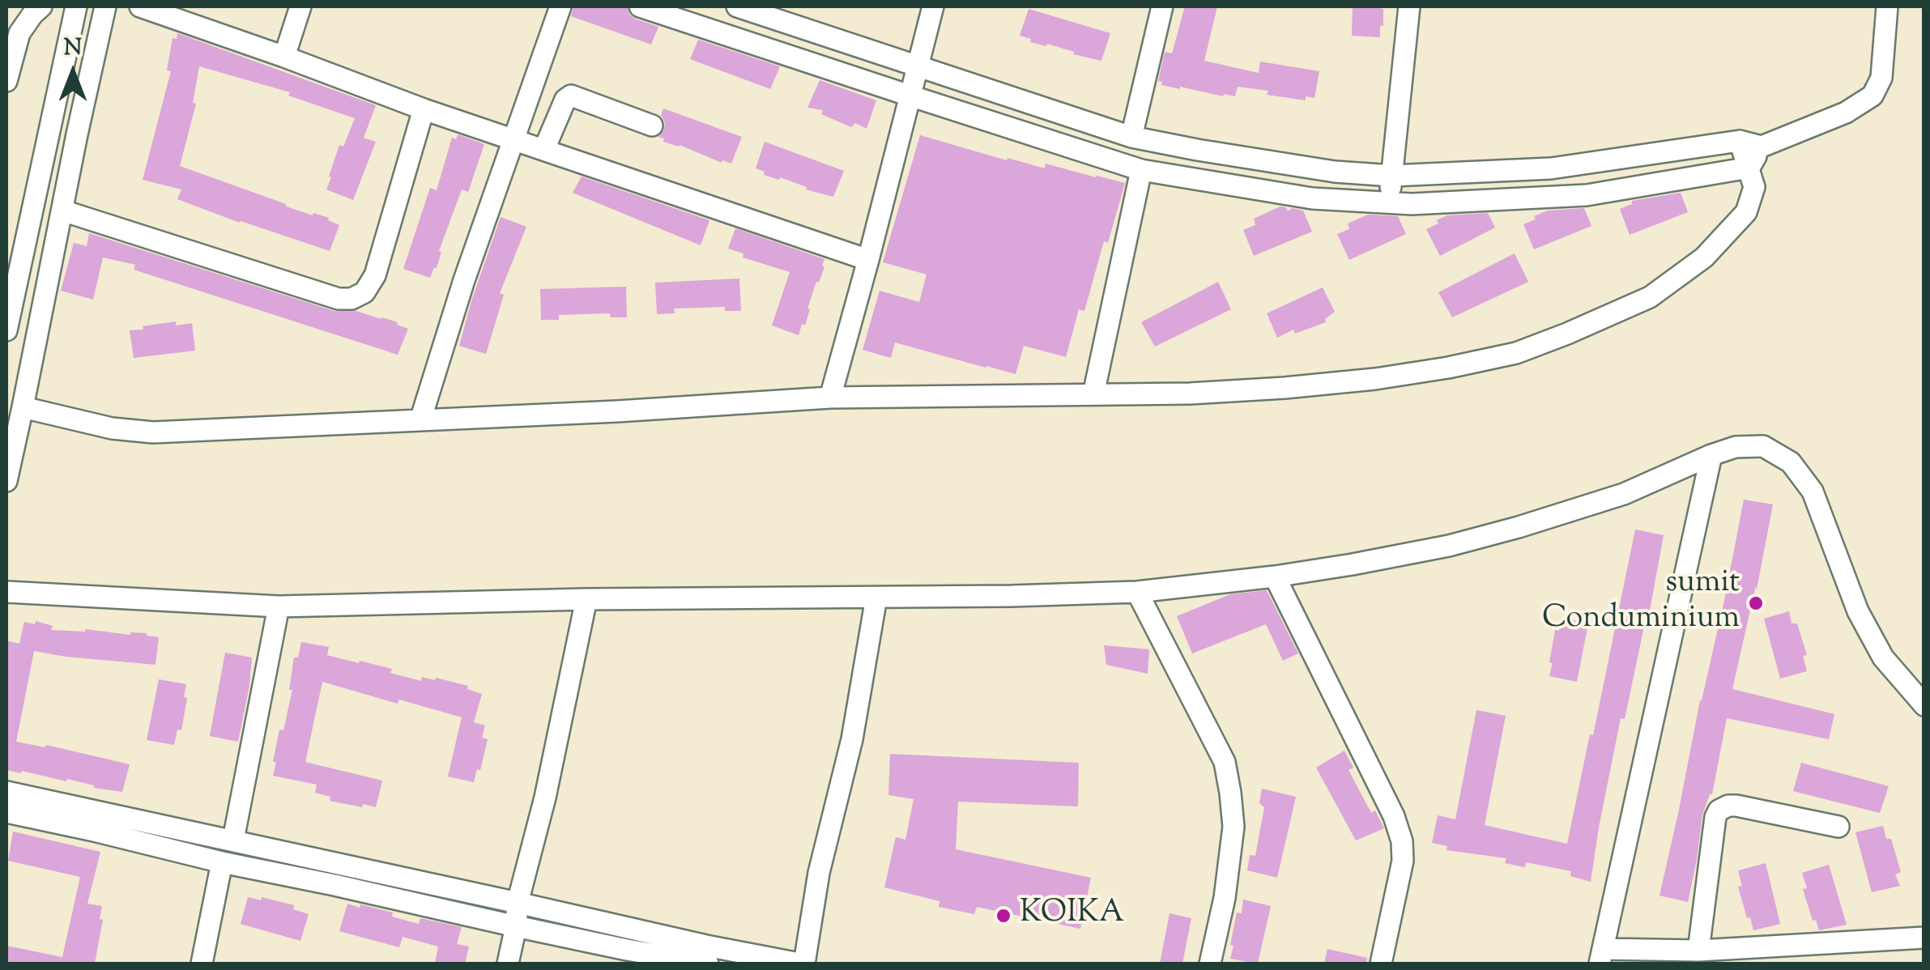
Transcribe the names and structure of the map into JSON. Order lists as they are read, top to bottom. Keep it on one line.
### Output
{"places":["sumit Conduminium","KOIKA"],"north":"top"}
